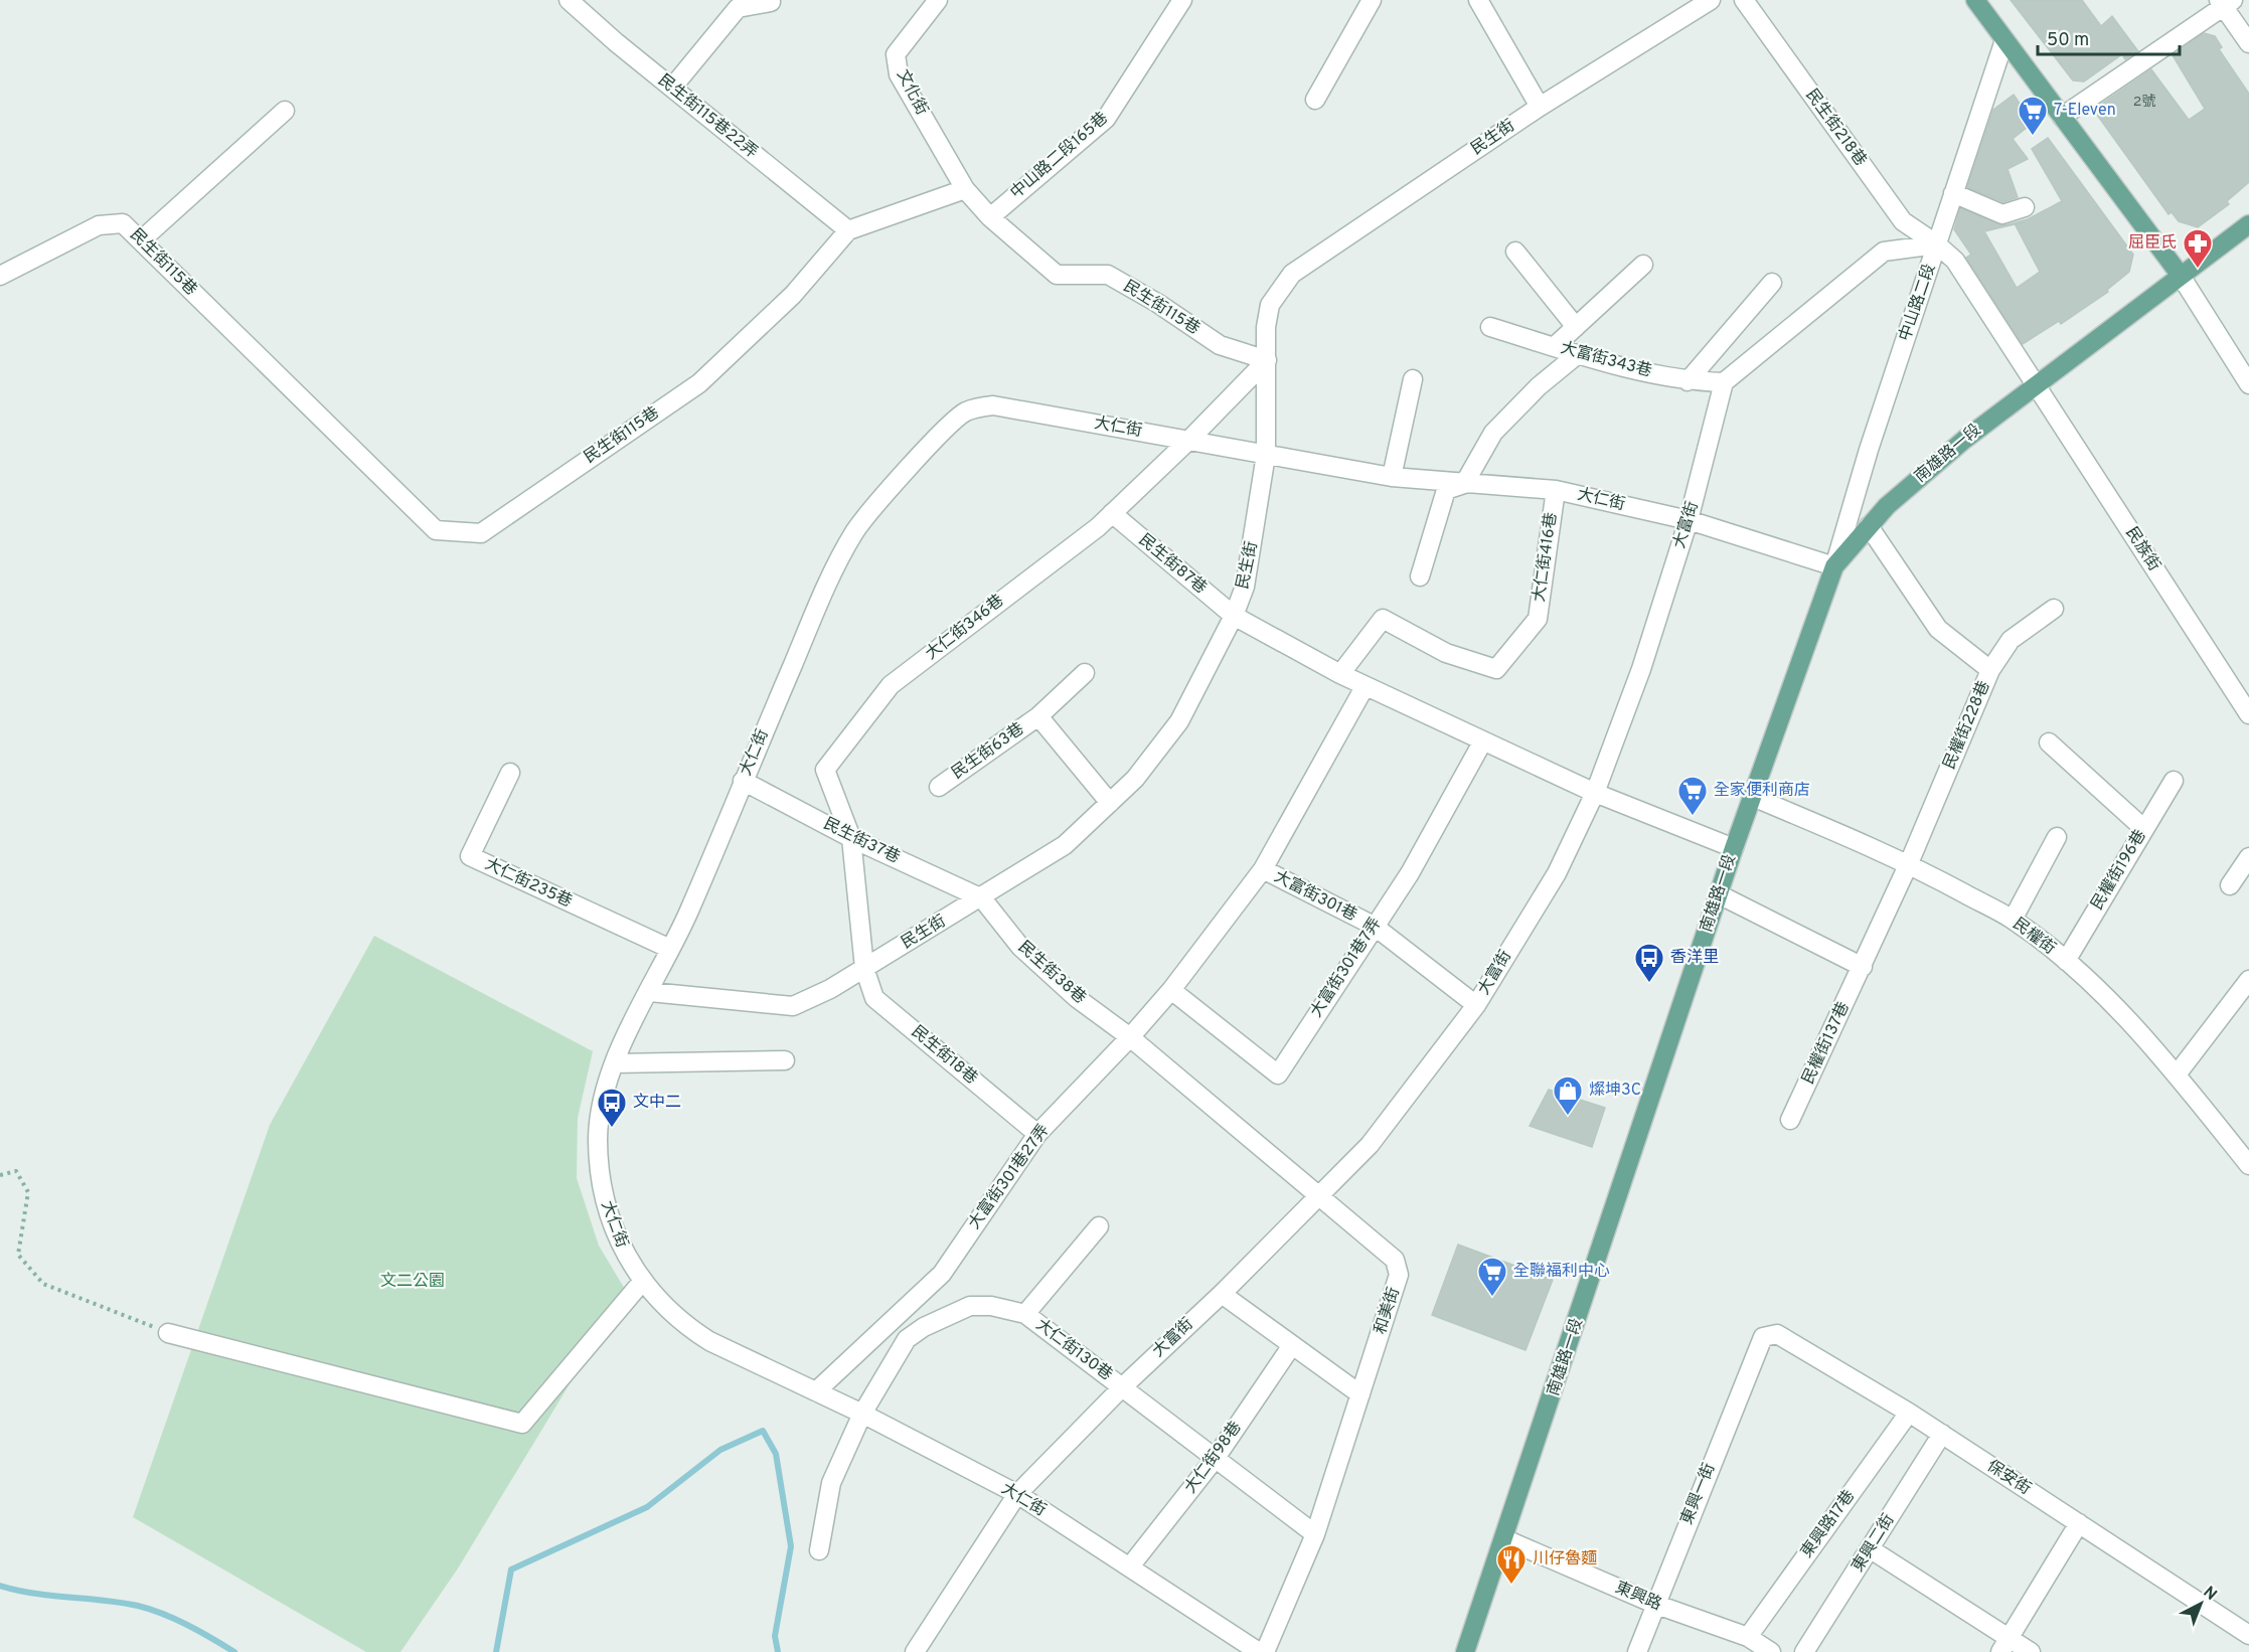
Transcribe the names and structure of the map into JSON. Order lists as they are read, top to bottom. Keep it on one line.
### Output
{"streets":{"main road":["南雄路一段"],"street":["文化街","民生街115巷22弄","民生街218巷","民生街","中山路二段165巷","民生街115巷","中山路二段","大富街343巷","大仁街","大富街","民族街","大仁街416巷","民生街87巷","大仁街346巷","民權街228巷","民生街63巷","民生街37巷","民權街196巷","大仁街235巷","大富街301巷","民權街","大富街301巷7弄","民生街38巷","民權街137巷","民生街18巷","大富街301巷27弄","和美街","大仁街130巷","大仁街98巷","保安街","東興一街","東興路17巷","東興二街","東興路"]},"crossings":[["文化街","民生街115巷"],["民生街115巷22弄","民生街115巷"],["民生街218巷","中山路二段"],["民生街218巷","南雄路一段"],["民生街218巷","民族街"],["民生街","民生街115巷"],["民生街","大仁街"],["民生街","民生街87巷"],["民生街","大仁街346巷"],["民生街","民生街63巷"],["民生街","民生街37巷"],["民生街","民生街38巷"],["民生街","民生街18巷"],["中山路二段165巷","民生街115巷"],["民生街115巷","大仁街346巷"],["中山路二段","大仁街"],["中山路二段","南雄路一段"],["大富街343巷","大富街"],["大仁街","南雄路一段"],["大仁街","大富街"],["大仁街","大仁街416巷"],["大仁街","大仁街346巷"],["大仁街","民生街37巷"],["大仁街","大仁街235巷"],["大仁街","大富街301巷27弄"],["大仁街","大仁街130巷"],["大仁街","大仁街98巷"],["南雄路一段","民族街"],["南雄路一段","民權街"],["南雄路一段","東興路"],["大富街","大富街301巷"],["大富街","和美街"],["大富街","大仁街130巷"],["民生街87巷","大仁街346巷"],["大仁街346巷","民生街37巷"],["大仁街346巷","民生街18巷"],["民權街228巷","民權街"],["民權街228巷","民權街137巷"],["民生街37巷","民生街38巷"],["民權街196巷","民權街"],["大富街301巷","大富街301巷7弄"],["大富街301巷","大富街301巷27弄"],["民權街","民權街137巷"],["大富街301巷7弄","大富街301巷27弄"],["民生街38巷","大富街301巷27弄"],["民生街38巷","和美街"],["民生街18巷","大富街301巷27弄"],["大富街301巷27弄","和美街"],["和美街","大仁街130巷"],["大仁街130巷","大仁街98巷"],["保安街","東興一街"],["保安街","東興路17巷"],["保安街","東興二街"],["東興一街","東興路"],["東興路17巷","東興路"]],"parks":["文二公園"],"places":{"supermarket":["7-Eleven","全家便利商店","全聯福利中心"],"pharmacy":["屈臣氏"],"bus stop":["香洋里","文中二"],"shop":["燦坤3C"],"restaurant":["川仔魯麵"]},"house_numbers":["2號"],"scale_bar":"50 m","north":"top right"}
